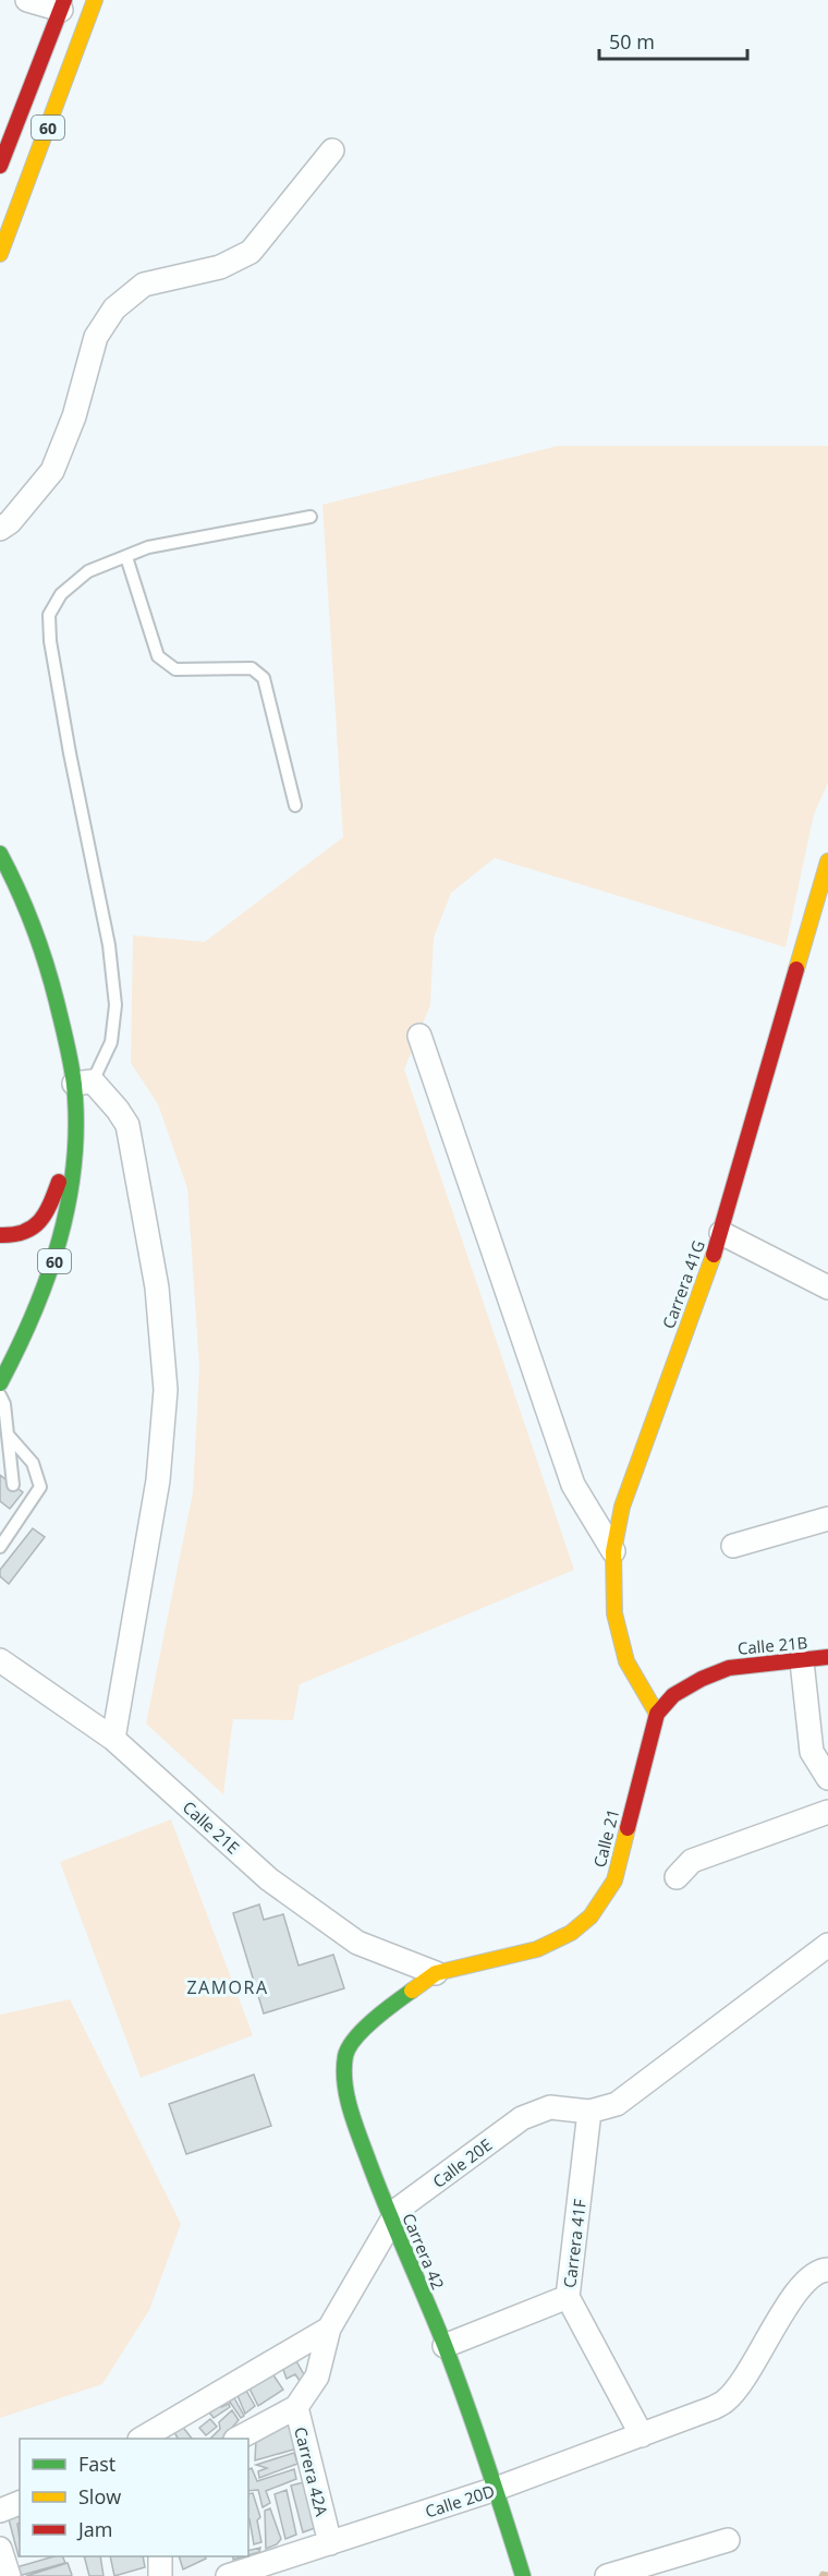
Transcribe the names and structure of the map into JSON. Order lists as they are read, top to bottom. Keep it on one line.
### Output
{"streets":{"main road":["60","Carrera 41G","Calle 21B","Calle 21","Carrera 42"],"street":["Calle 21E","Calle 20E","Carrera 41F","Carrera 42A","Calle 20D"]},"crossings":[["Carrera 41G","Calle 21B"],["Carrera 41G","Calle 21"],["Calle 21B","Calle 21"],["Calle 21E","Calle 21"],["Calle 21E","Carrera 42"],["Calle 21","Carrera 42"],["Calle 20E","Carrera 41F"],["Calle 20E","Carrera 42"],["Calle 20E","Carrera 42A"],["Carrera 41F","Calle 20D"],["Carrera 42","Calle 20D"],["Carrera 42A","Calle 20D"]],"districts":["ZAMORA"],"legend":["Fast","Slow","Jam"],"scale_bar":"50 m"}
